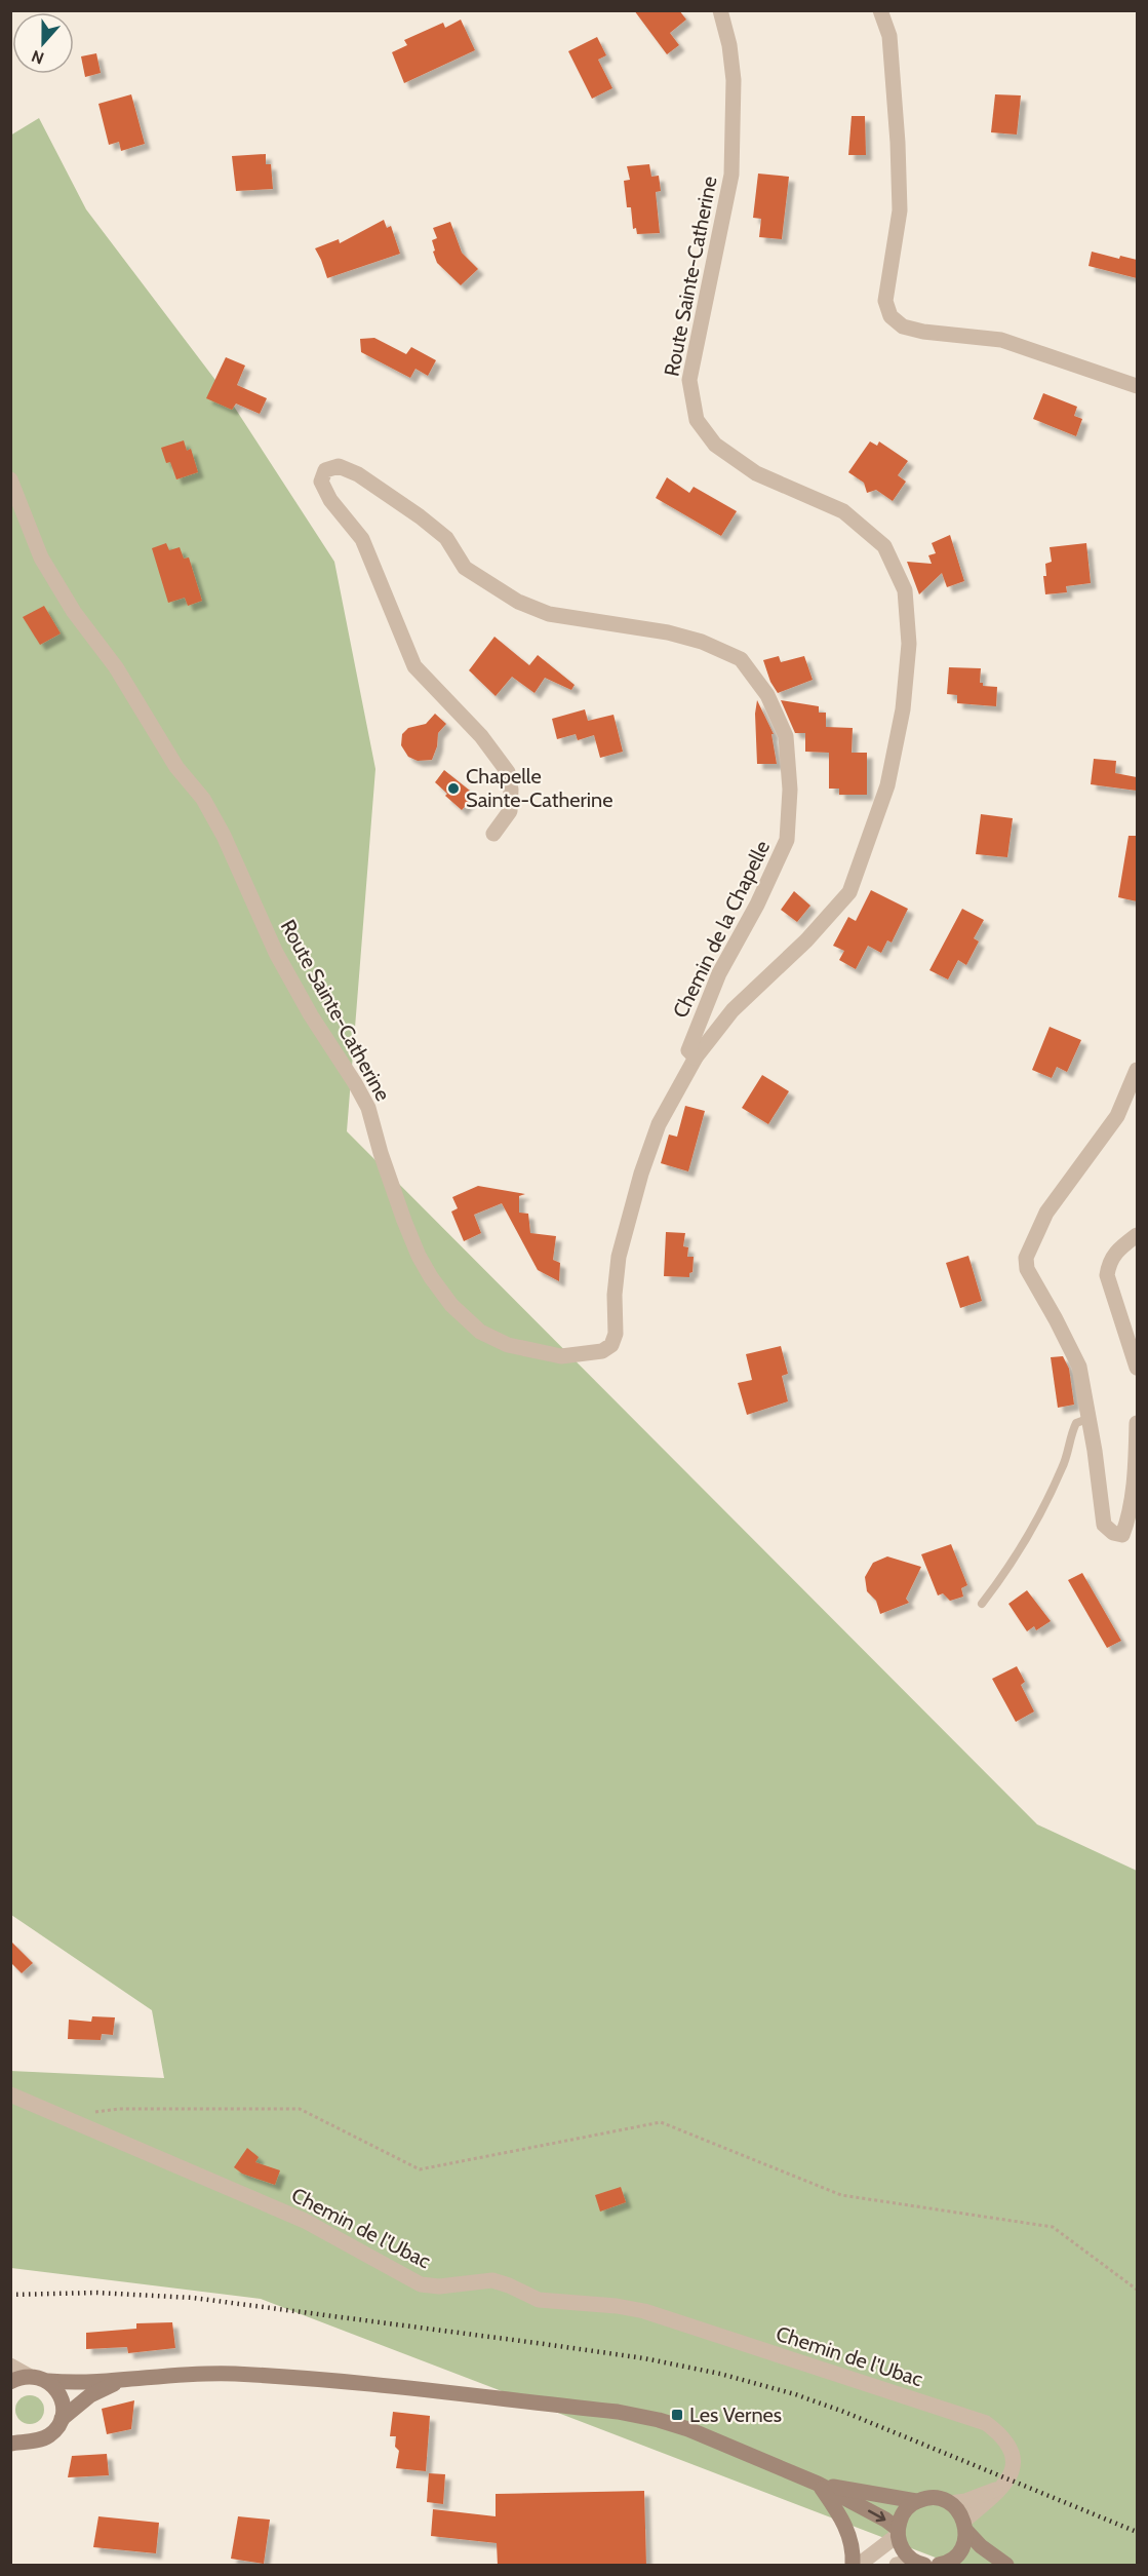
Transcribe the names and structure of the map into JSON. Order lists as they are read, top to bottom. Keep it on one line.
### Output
{"streets":{"street":["Route Sainte-Catherine","Chemin de la Chapelle","Chemin de l'Ubac"]},"crossings":[["Route Sainte-Catherine","Chemin de la Chapelle"]],"places":{"other":["Chapelle Sainte-Catherine"],"transit":["Les Vernes"]},"north":"bottom"}
